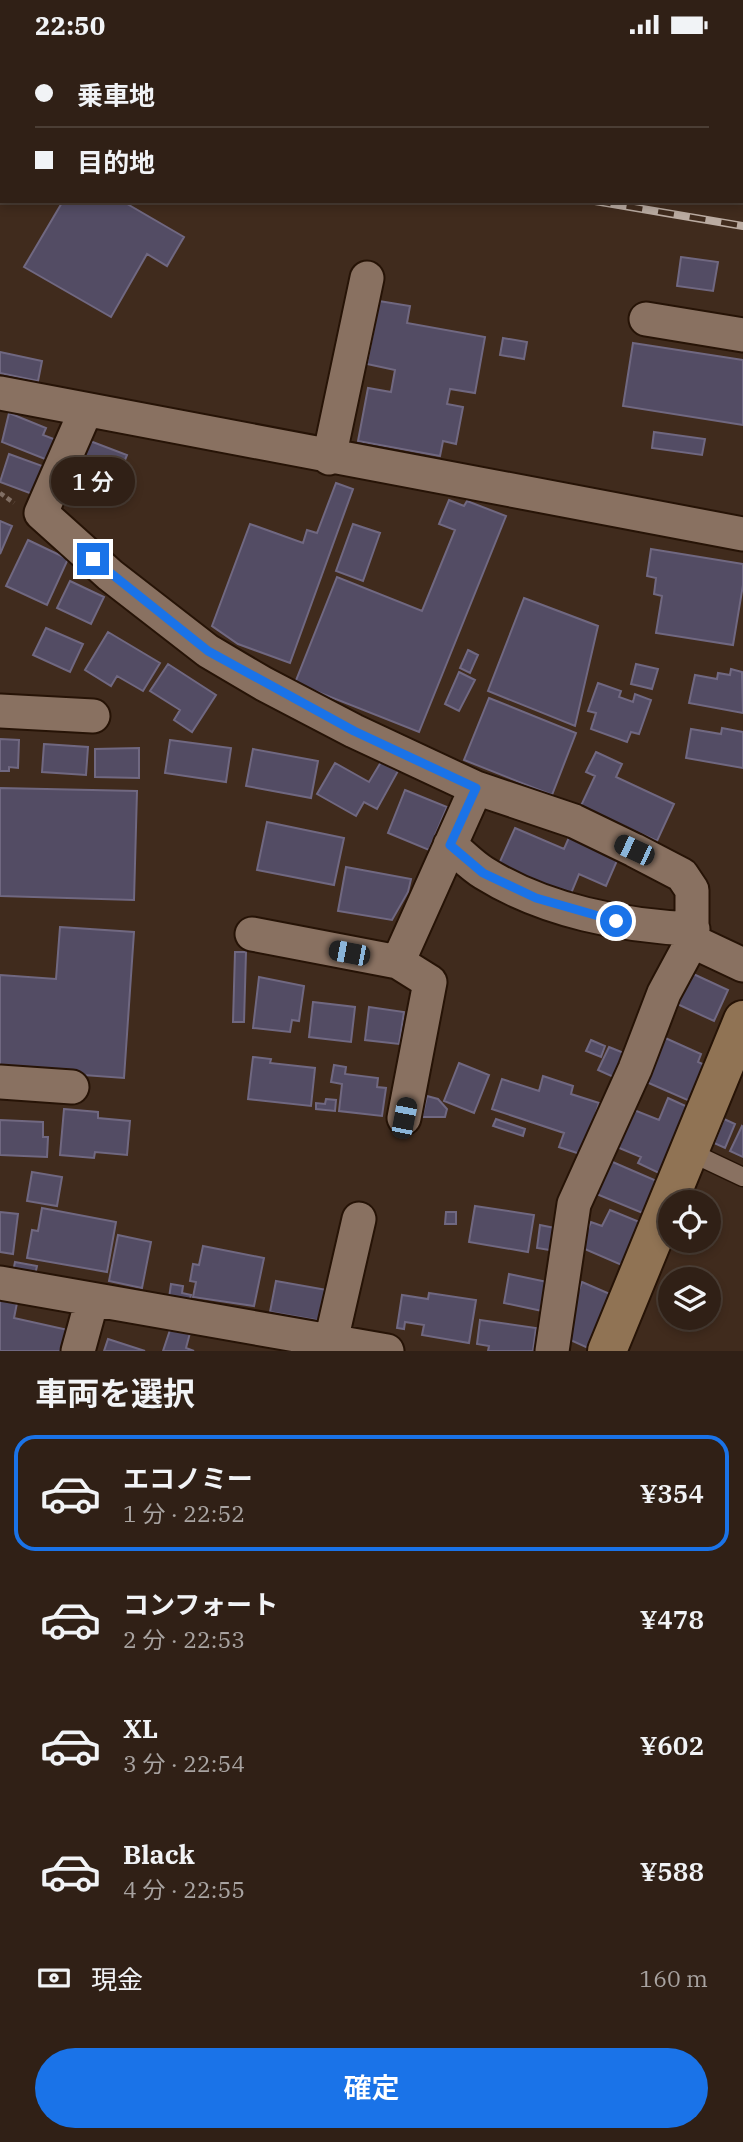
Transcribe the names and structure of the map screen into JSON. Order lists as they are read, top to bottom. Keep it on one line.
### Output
{"page":{"status":"22:50","banner":["乗車地","目的地"],"bubble":"1 分","heading":"車両を選択","list":[{"name":"エコノミー","note":"1 分 · 22:52","value":"¥354"},{"name":"コンフォート","note":"2 分 · 22:53","value":"¥478"},{"name":"XL","note":"3 分 · 22:54","value":"¥602"},{"name":"Black","note":"4 分 · 22:55","value":"¥588"}],"pay":["現金","160 m"],"buttons":"確定"}}
